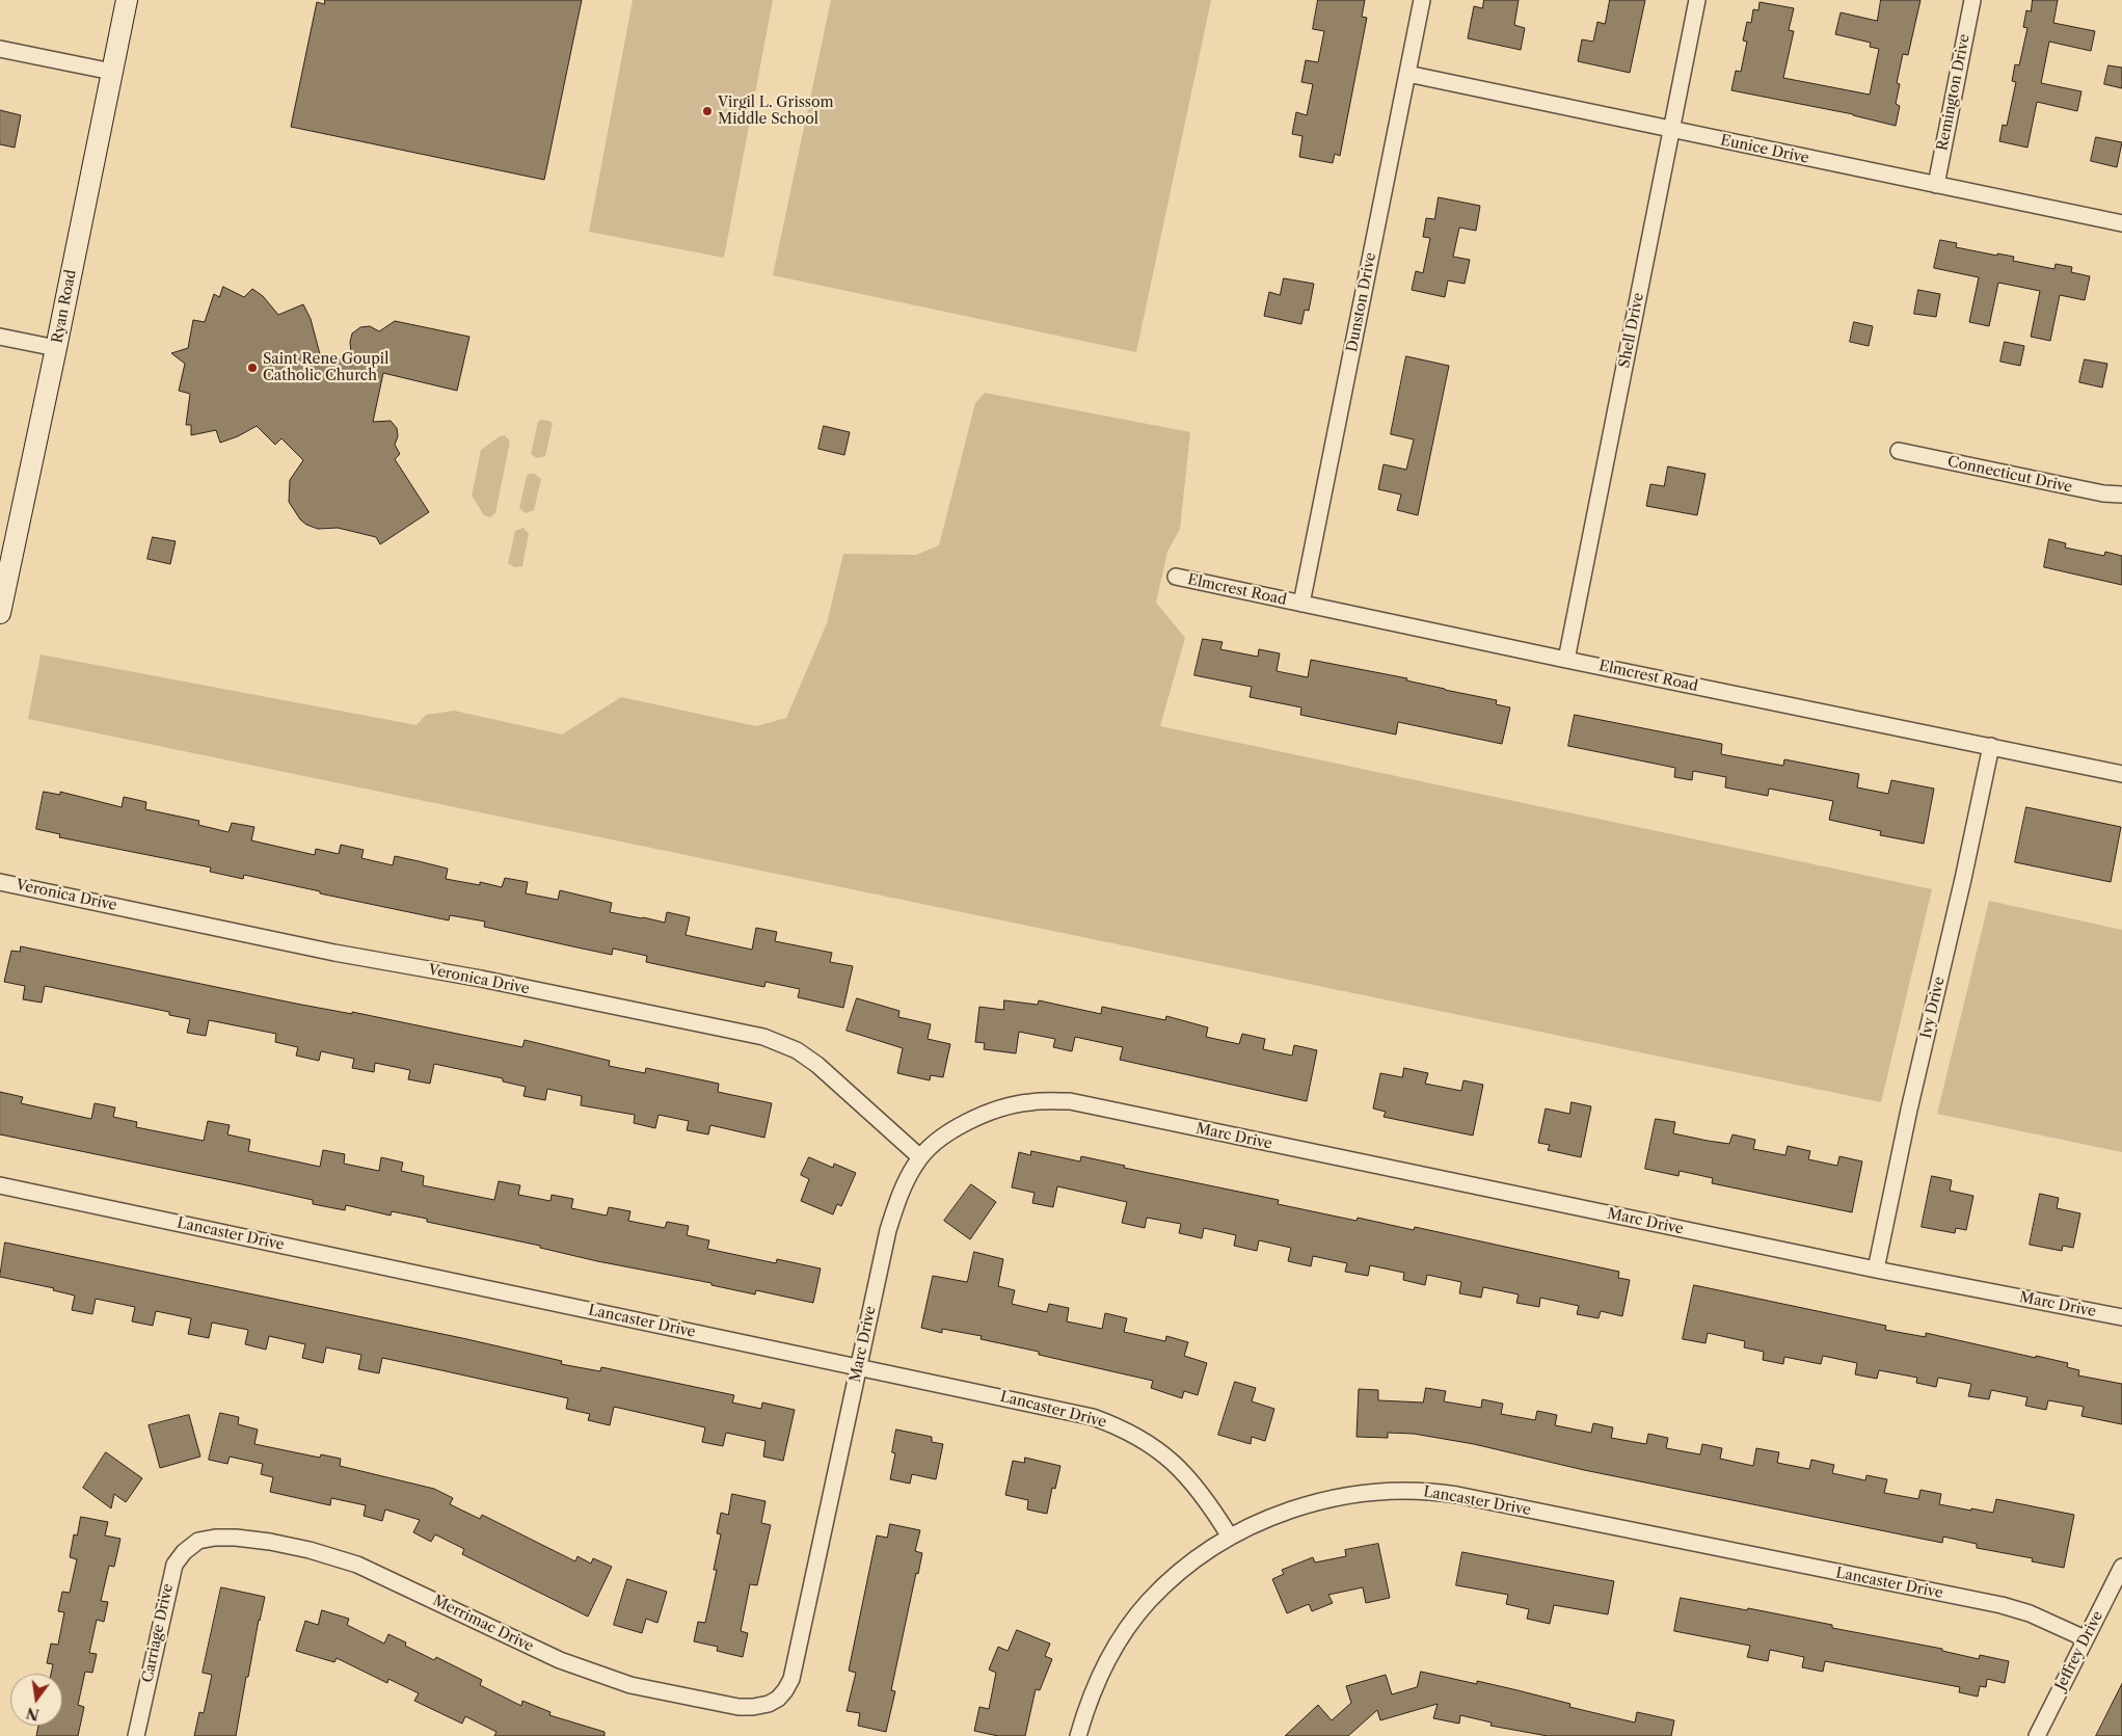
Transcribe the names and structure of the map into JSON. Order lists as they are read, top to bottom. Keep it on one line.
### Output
{"streets":{"main road":["Ryan Road"],"street":["Remington Drive","Eunice Drive","Dunston Drive","Shell Drive","Connecticut Drive","Elmcrest Road","Veronica Drive","Ivy Drive","Marc Drive","Lancaster Drive","Merrimac Drive","Carriage Drive","Jeffrey Drive"]},"crossings":[["Remington Drive","Eunice Drive"],["Eunice Drive","Dunston Drive"],["Eunice Drive","Shell Drive"],["Dunston Drive","Elmcrest Road"],["Shell Drive","Elmcrest Road"],["Elmcrest Road","Ivy Drive"],["Veronica Drive","Marc Drive"],["Ivy Drive","Marc Drive"],["Marc Drive","Lancaster Drive"],["Marc Drive","Merrimac Drive"],["Lancaster Drive","Jeffrey Drive"],["Merrimac Drive","Carriage Drive"]],"places":["Virgil L. Grissom Middle School","Saint Rene Goupil Catholic Church"],"north":"bottom"}
